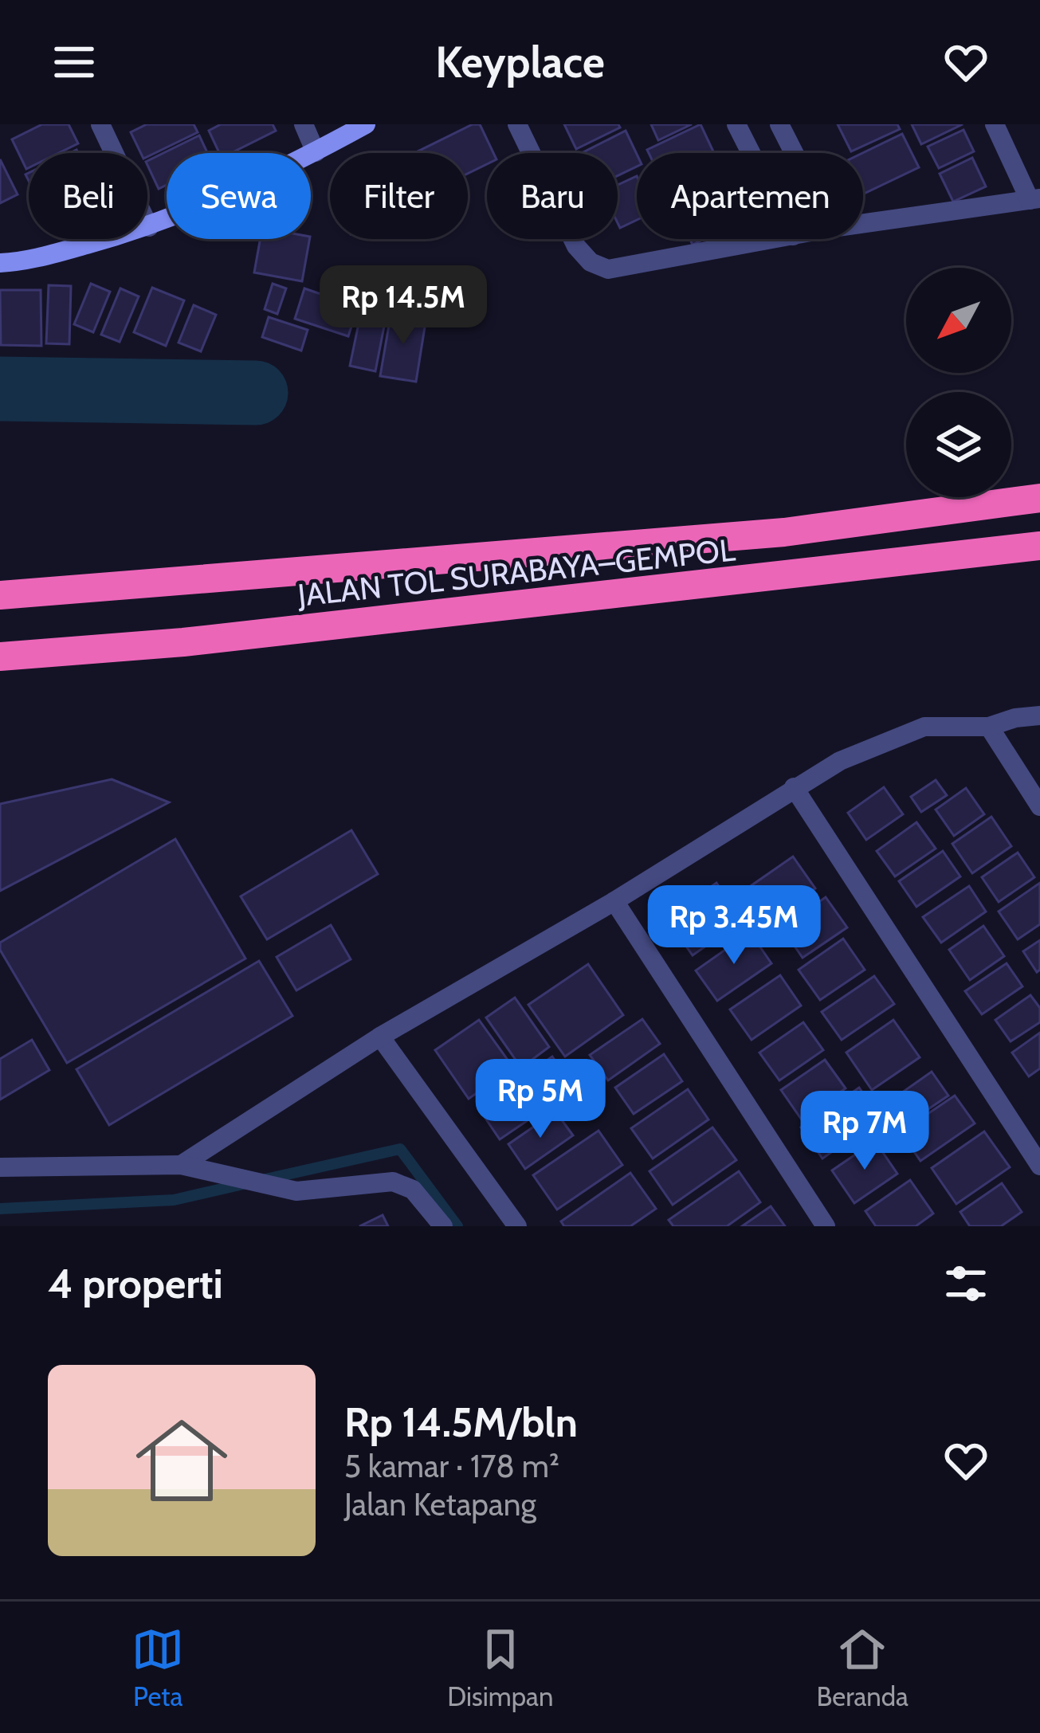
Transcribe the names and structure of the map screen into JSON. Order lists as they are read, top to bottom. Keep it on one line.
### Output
{"streets":{"highway":["JALAN TOL SURABAYA–GEMPOL"]},"north":"bottom left","page":{"header":"Keyplace","chip":["Beli","Sewa","Filter","Baru","Apartemen"],"price":["Rp 14.5M","Rp 3.45M","Rp 5M","Rp 7M"],"heading":"4 properti","list":[{"name":"Rp 14.5M/bln","note":"5 kamar · 178 m² · Jalan Ketapang"}],"tabs":["Peta","Disimpan","Beranda"]}}
